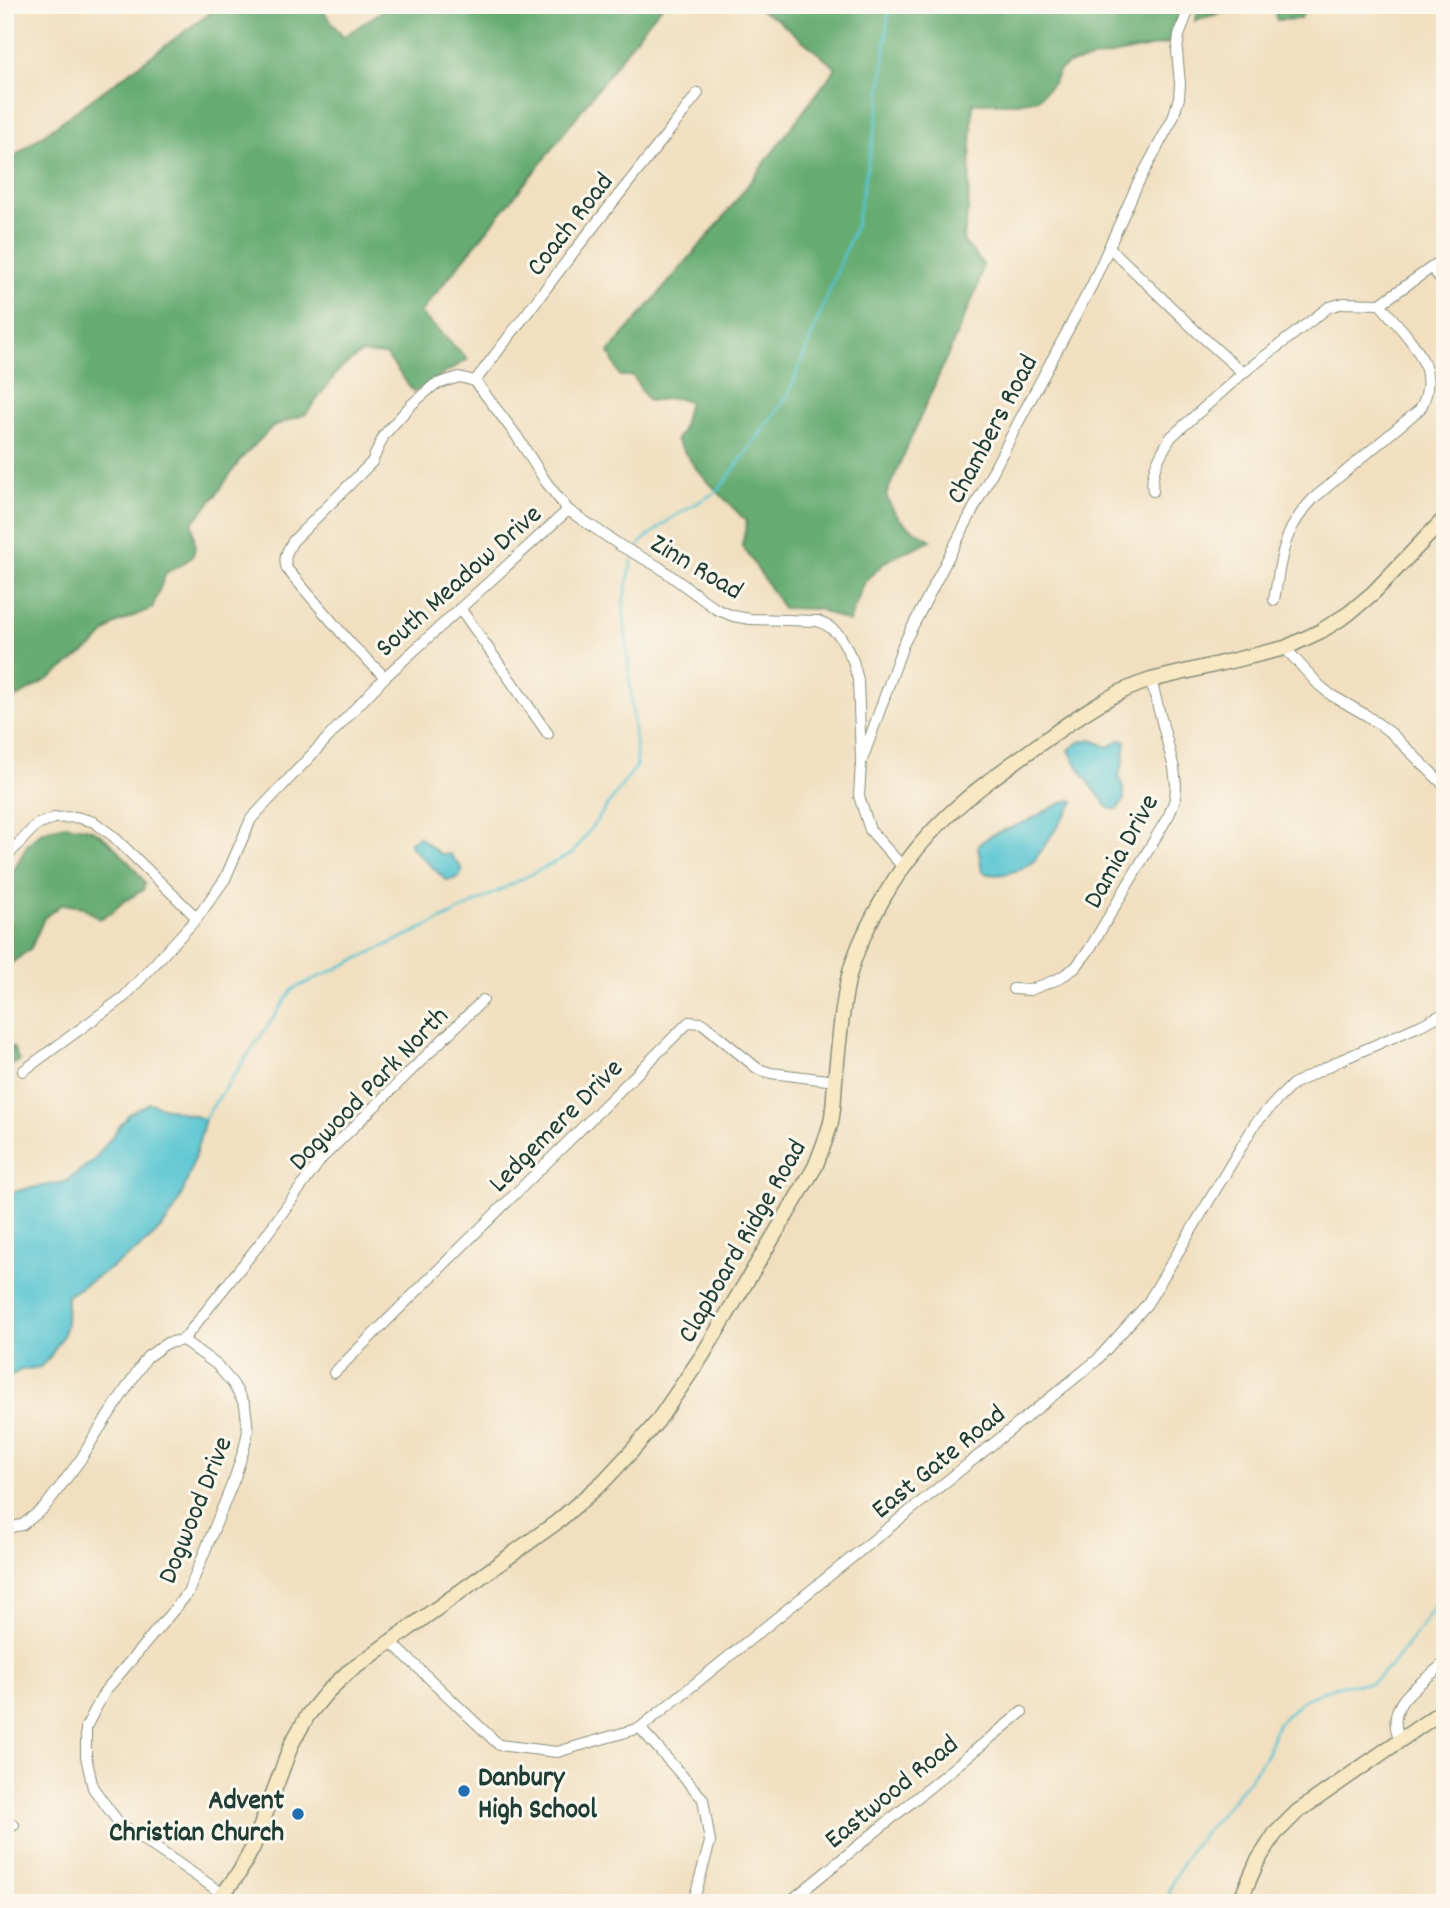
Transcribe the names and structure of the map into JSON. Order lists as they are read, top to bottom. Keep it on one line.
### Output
{"streets":{"main road":["Clapboard Ridge Road"],"street":["Coach Road","Chambers Road","Zinn Road","South Meadow Drive","Damia Drive","Dogwood Park North","Ledgemere Drive","East Gate Road","Dogwood Drive","Eastwood Road"]},"crossings":[["Coach Road","Zinn Road"],["Coach Road","South Meadow Drive"],["Chambers Road","Zinn Road"],["Chambers Road","Clapboard Ridge Road"],["Zinn Road","South Meadow Drive"],["Damia Drive","Clapboard Ridge Road"],["Dogwood Park North","Dogwood Drive"],["Ledgemere Drive","Clapboard Ridge Road"],["Clapboard Ridge Road","East Gate Road"],["Clapboard Ridge Road","Dogwood Drive"]],"places":["Danbury High School","Advent Christian Church"]}
